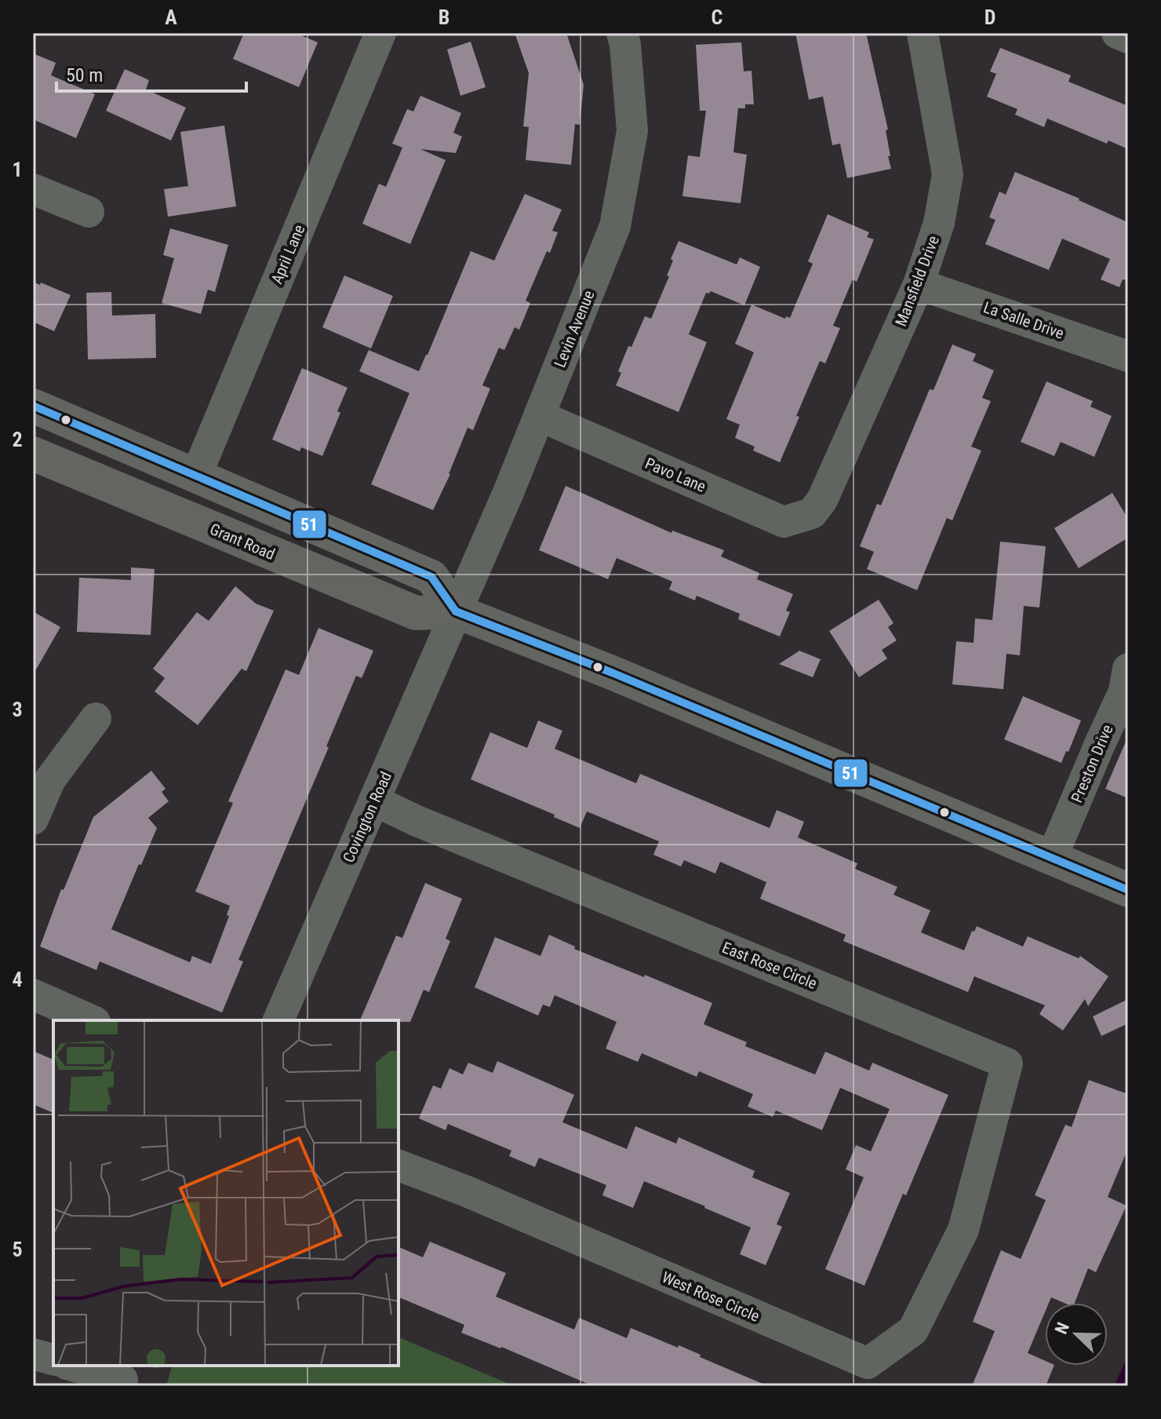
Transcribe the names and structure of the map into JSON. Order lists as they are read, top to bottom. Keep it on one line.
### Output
{"streets":{"main road":["Grant Road"],"street":["April Lane","Mansfield Drive","La Salle Drive","Levin Avenue","Pavo Lane","Preston Drive","Covington Road","East Rose Circle","West Rose Circle"]},"crossings":[["Mansfield Drive","La Salle Drive"],["Mansfield Drive","Pavo Lane"],["Levin Avenue","Pavo Lane"],["Levin Avenue","Grant Road"],["Levin Avenue","Covington Road"],["Grant Road","Preston Drive"],["Grant Road","Covington Road"],["Covington Road","East Rose Circle"],["East Rose Circle","West Rose Circle"]],"lines":["transit line 51"],"scale_bar":"50 m","north":"top left","grid":{"columns":["A","B","C","D"],"rows":["1","2","3","4","5"]}}
